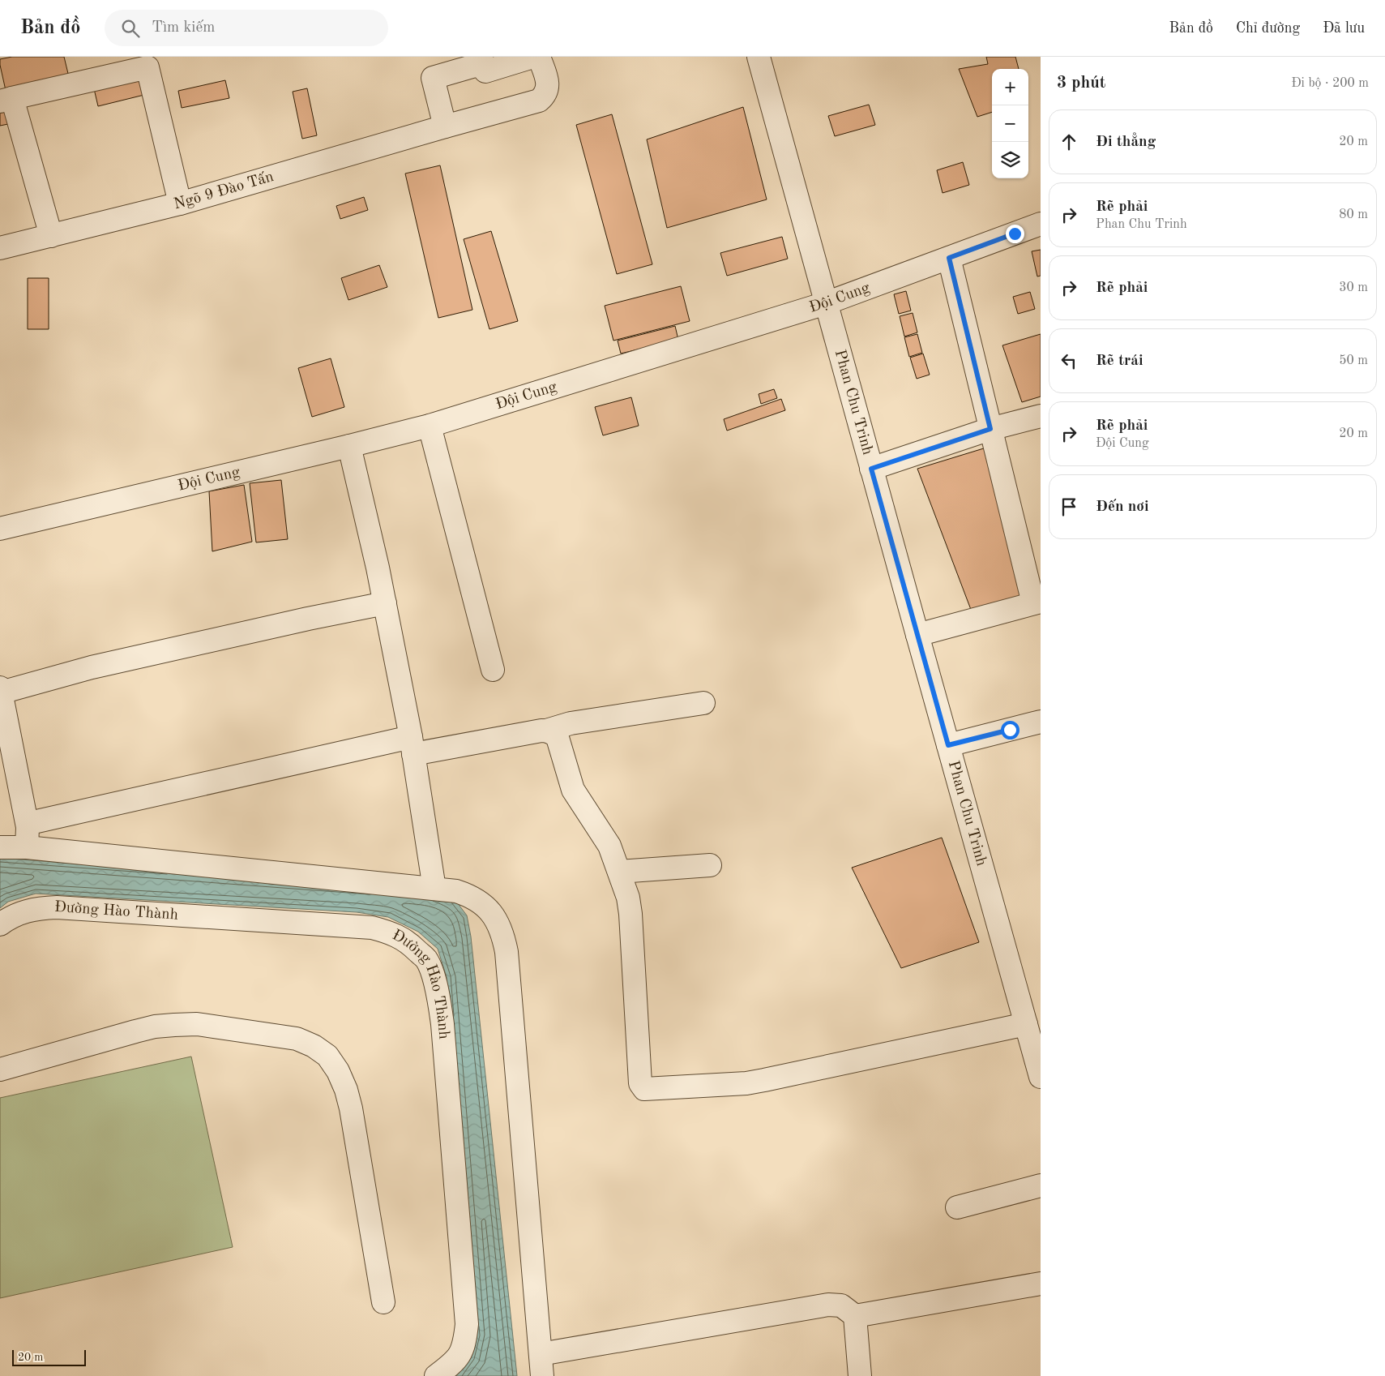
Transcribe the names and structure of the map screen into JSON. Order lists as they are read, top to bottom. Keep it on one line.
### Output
{"streets":{"street":["Ngõ 9 Đào Tấn","Đội Cung","Phan Chu Trinh","Đường Hào Thành"]},"crossings":[["Đội Cung","Phan Chu Trinh"]],"scale_bar":"20 m","page":{"header":"Bản đồ","search":"Tìm kiếm","nav":["Bản đồ","Chỉ đường","Đã lưu"],"heading":["3 phút","Đi bộ · 200 m"],"map_buttons":["+","−"],"list":[["Đi thẳng","20 m"],["Rẽ phải","Phan Chu Trinh","80 m"],["Rẽ phải","30 m"],["Rẽ trái","50 m"],["Rẽ phải","Đội Cung","20 m"],"Đến nơi"],"scale":"20 m"}}
